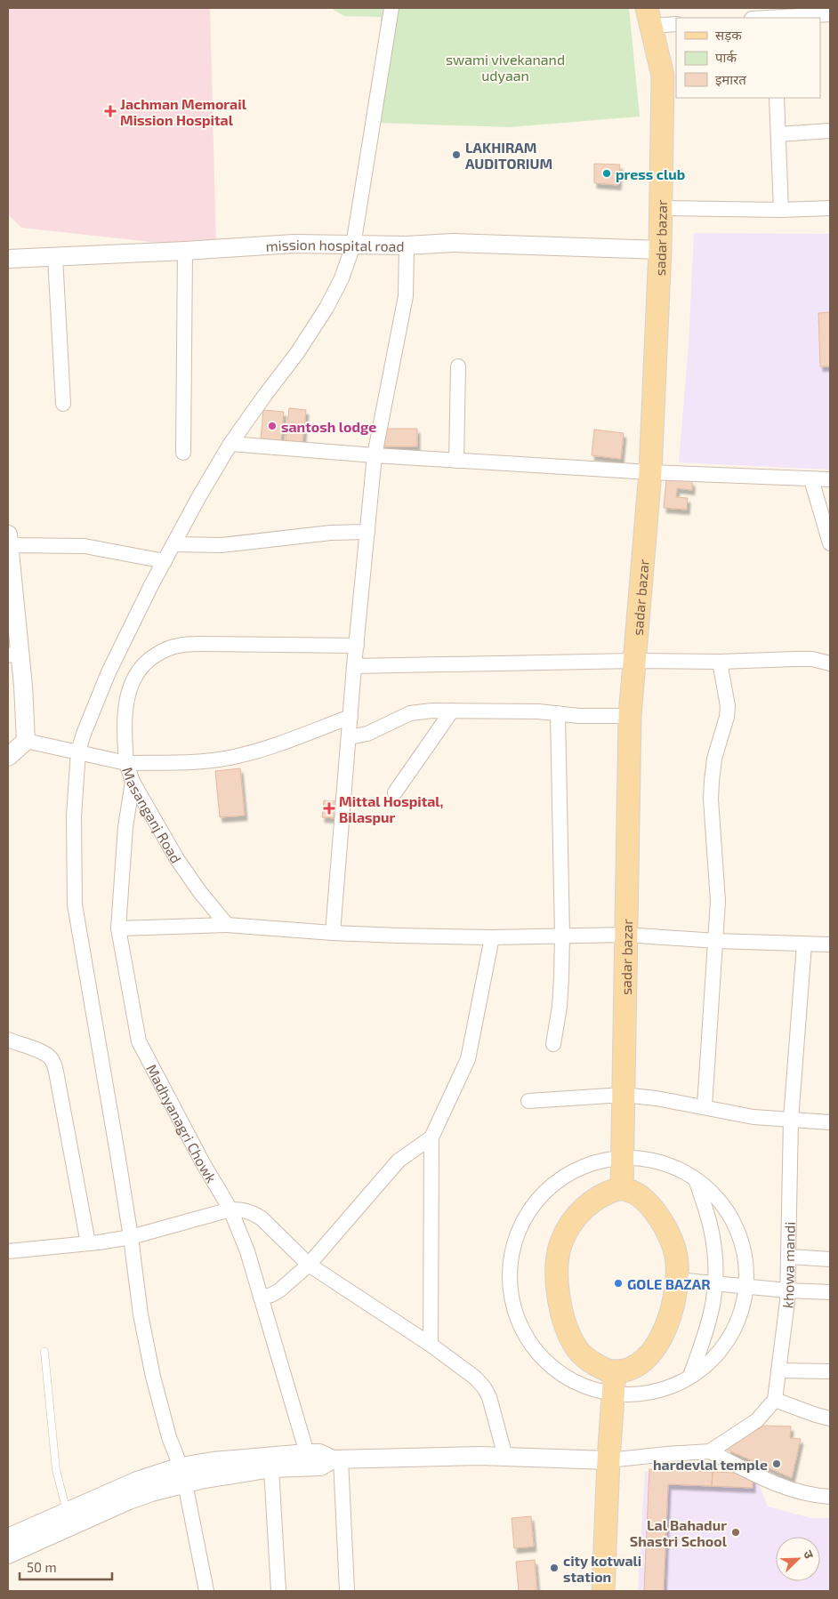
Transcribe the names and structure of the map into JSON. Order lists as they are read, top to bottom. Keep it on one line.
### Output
{"streets":{"main road":["sadar bazar"],"street":["mission hospital road","Masanganj Road","Madhyanagri Chowk","khowa mandi"]},"crossings":[["sadar bazar","mission hospital road"],["Masanganj Road","Madhyanagri Chowk"]],"parks":["swami vivekanand udyaan"],"places":{"health":["Jachman Memorail Mission Hospital","Mittal Hospital, Bilaspur"],"other":["LAKHIRAM AUDITORIUM","press club","santosh lodge","GOLE BAZAR","hardevlal temple","Lal Bahadur Shastri School","city kotwali station"]},"legend":["सड़क","पार्क","इमारत"],"scale_bar":"50 m","north":"top right"}
